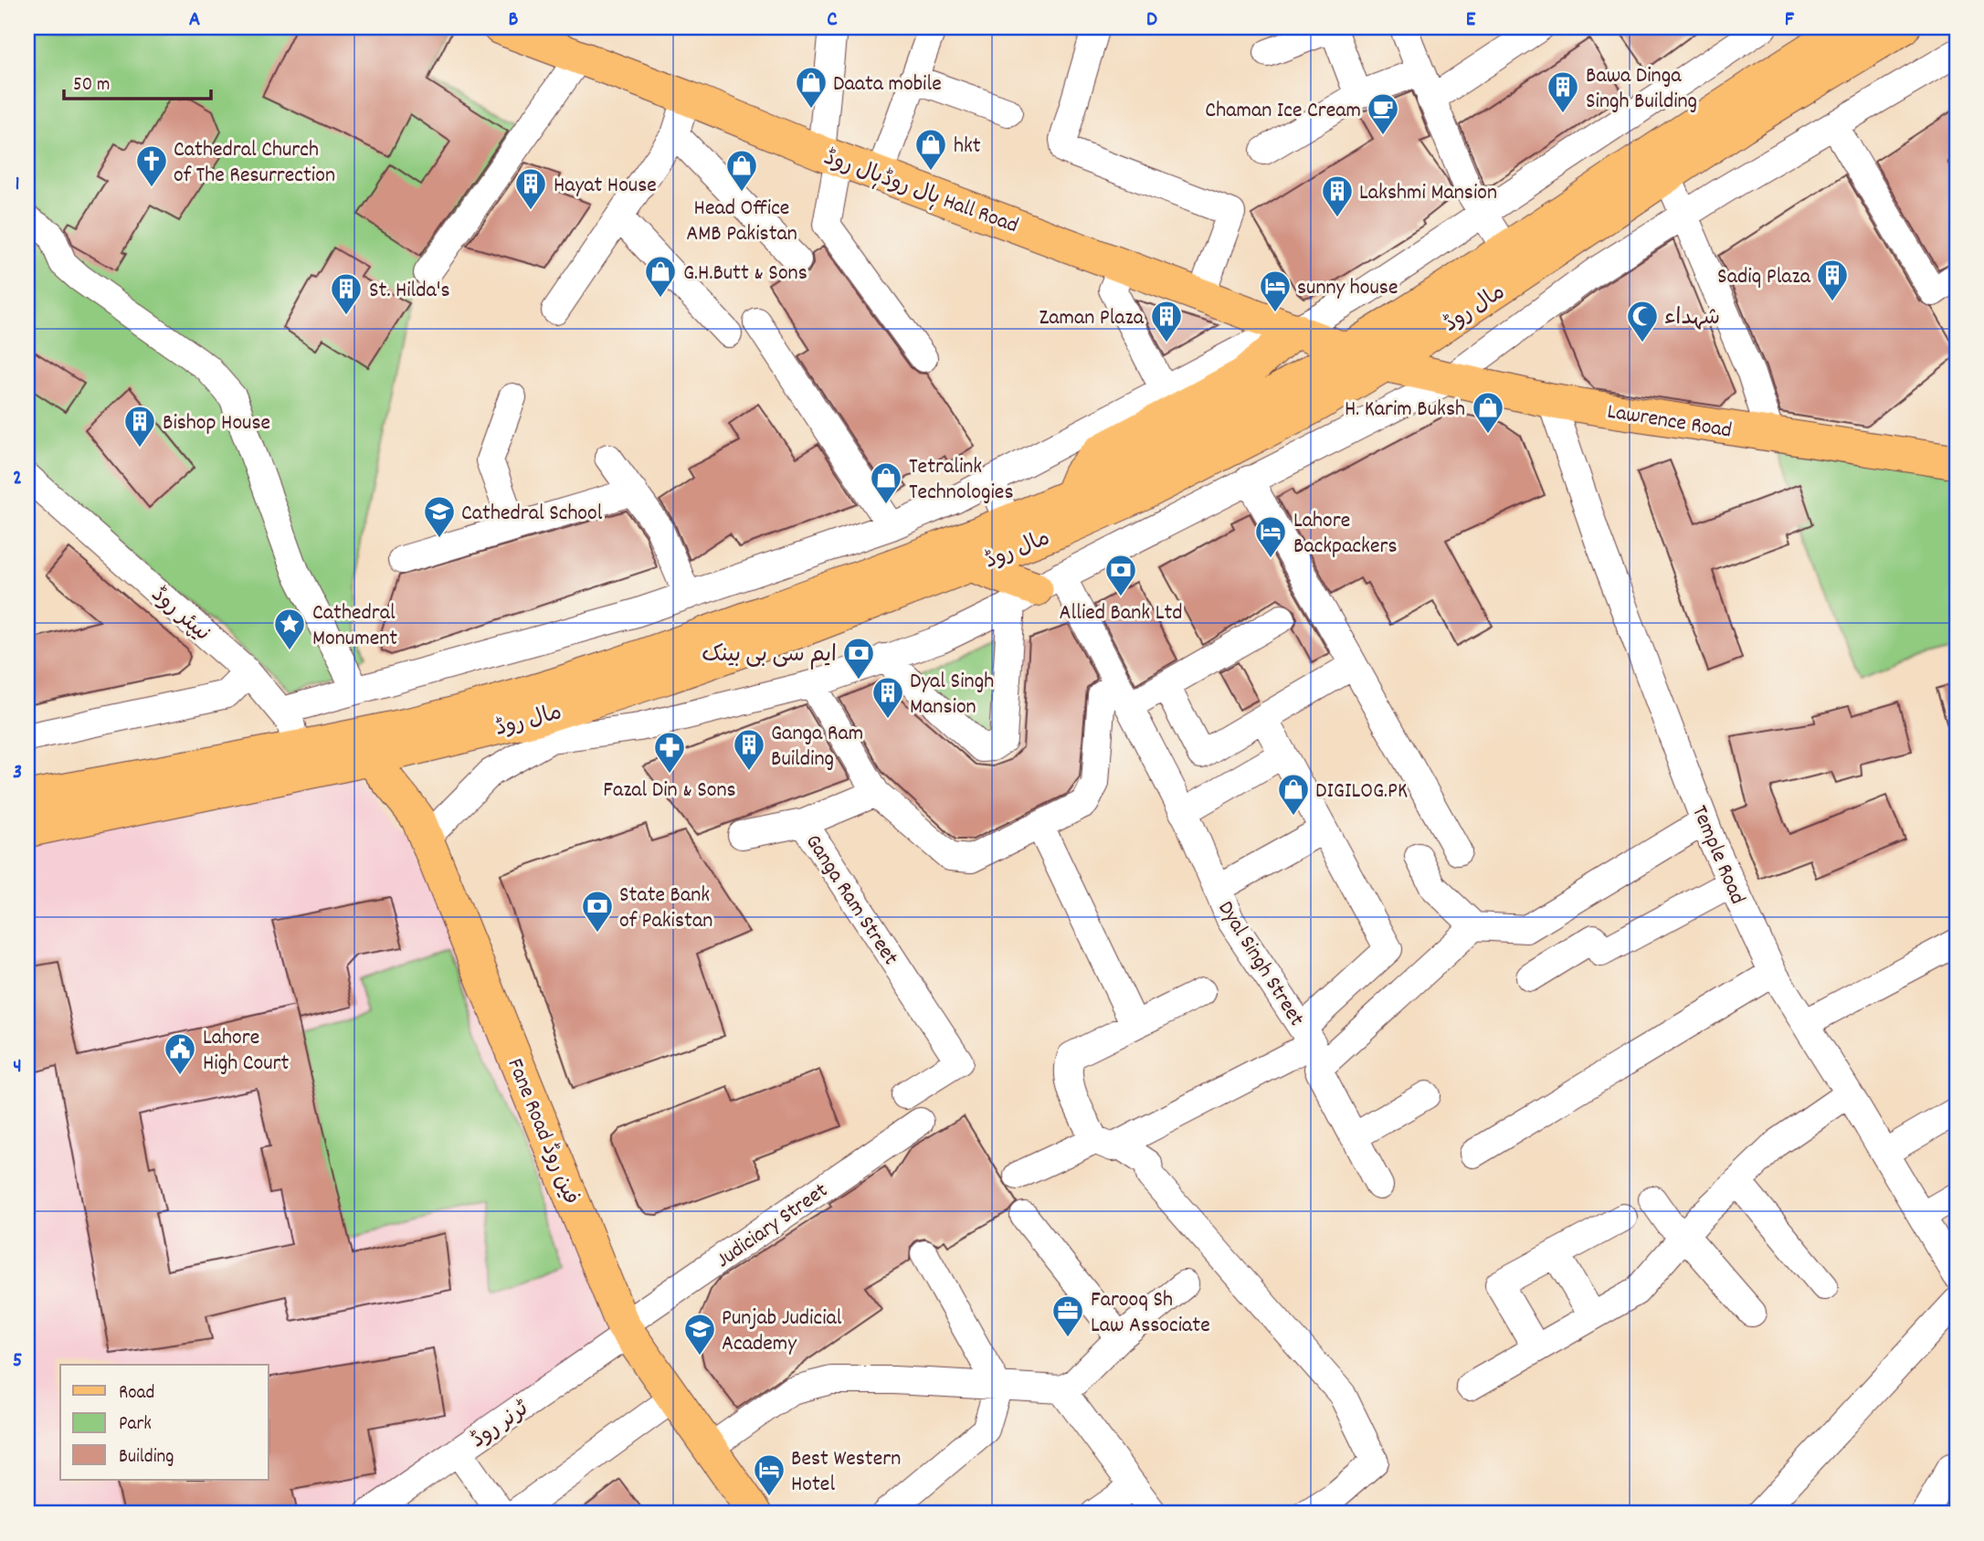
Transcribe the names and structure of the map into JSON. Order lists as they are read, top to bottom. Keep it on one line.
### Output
{"streets":{"main road":["ہال روڈہال روڈ Hall Road","مال روڈ","Lawrence Road","Fane Road فین روڈ"],"street":["نیپئر روڈ","Temple Road","Ganga Ram Street","Dyal Singh Street","Judiciary Street","ٹرنر روڈ"]},"crossings":[["ہال روڈہال روڈ Hall Road","مال روڈ"],["ہال روڈہال روڈ Hall Road","Lawrence Road"],["مال روڈ","Lawrence Road"],["مال روڈ","نیپئر روڈ"],["مال روڈ","Fane Road فین روڈ"],["Lawrence Road","Temple Road"],["Fane Road فین روڈ","Judiciary Street"],["Fane Road فین روڈ","ٹرنر روڈ"],["Judiciary Street","ٹرنر روڈ"]],"places":{"shop":["Daata mobile","hkt","Head Office AMB Pakistan","G.H.Butt & Sons","H. Karim Buksh","Tetralink Technologies","DIGILOG.PK"],"building":["Bawa Dinga Singh Building","Hayat House","Lakshmi Mansion","Sadiq Plaza","St. Hilda's","Zaman Plaza","Bishop House","Dyal Singh Mansion","Ganga Ram Building"],"cafe":["Chaman Ice Cream"],"church":["Cathedral Church of The Resurrection"],"hotel":["sunny house","Lahore Backpackers","Best Western Hotel"],"mosque":["شہداء"],"school or university":["Cathedral School","Punjab Judicial Academy"],"bank":["Allied Bank Ltd","ایم سی بی بینک","State Bank of Pakistan"],"place":["Cathedral Monument"],"pharmacy":["Fazal Din & Sons"],"public building":["Lahore High Court"],"office":["Farooq Sh Law Associate"]},"legend":["Road","Park","Building"],"scale_bar":"50 m","grid":{"columns":["A","B","C","D","E","F"],"rows":["1","2","3","4","5"]}}
